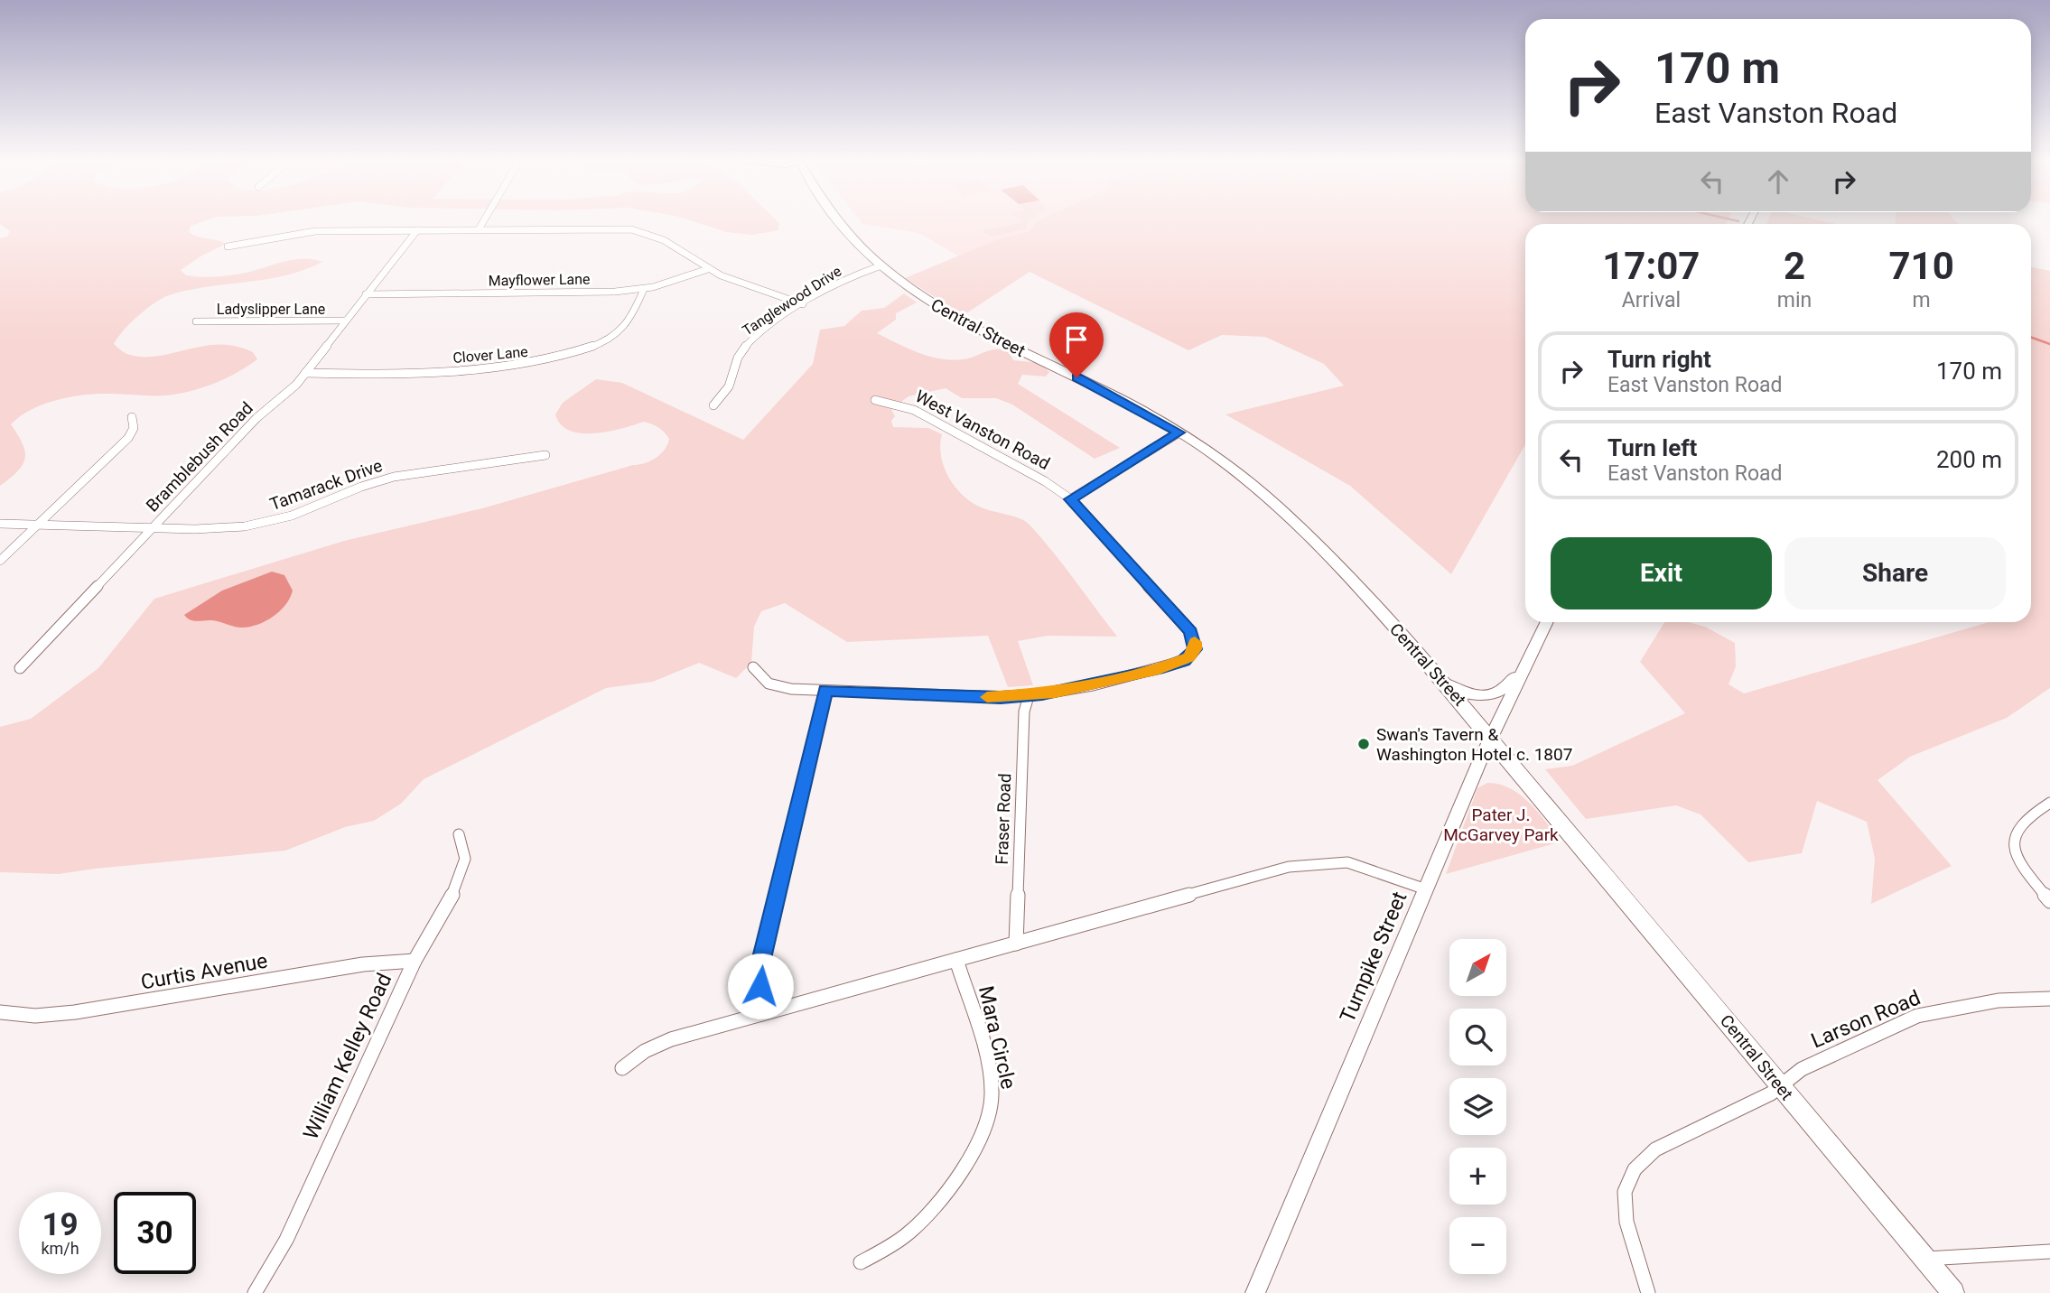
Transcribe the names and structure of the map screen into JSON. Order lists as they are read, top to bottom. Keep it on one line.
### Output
{"streets":{"main road":["Central Street"],"street":["Mayflower Lane","Tanglewood Drive","Ladyslipper Lane","Clover Lane","West Vanston Road","Bramblebush Road","Tamarack Drive","Fraser Road","Turnpike Street","Curtis Avenue","Larson Road","Mara Circle","William Kelley Road"]},"crossings":[["Mayflower Lane","Clover Lane"],["Mayflower Lane","Bramblebush Road"],["Tanglewood Drive","Central Street"],["Ladyslipper Lane","Bramblebush Road"],["Central Street","Turnpike Street"],["Central Street","Larson Road"],["Clover Lane","Bramblebush Road"],["West Vanston Road","Fraser Road"],["Bramblebush Road","Tamarack Drive"],["Curtis Avenue","William Kelley Road"]],"parks":["Pater J. McGarvey Park"],"places":["Swan's Tavern & Washington Hotel c. 1807"],"north":"top right","page":{"turn":["170 m","East Vanston Road"],"eta":["17:07","Arrival","2","min","710","m"],"list":[{"name":"Turn right","note":"East Vanston Road","value":"170 m"},{"name":"Turn left","note":"East Vanston Road","value":"200 m"}],"buttons":["Exit","Share"],"map_buttons":["+","−"],"speed":"19 km/h","limit":"30"}}
